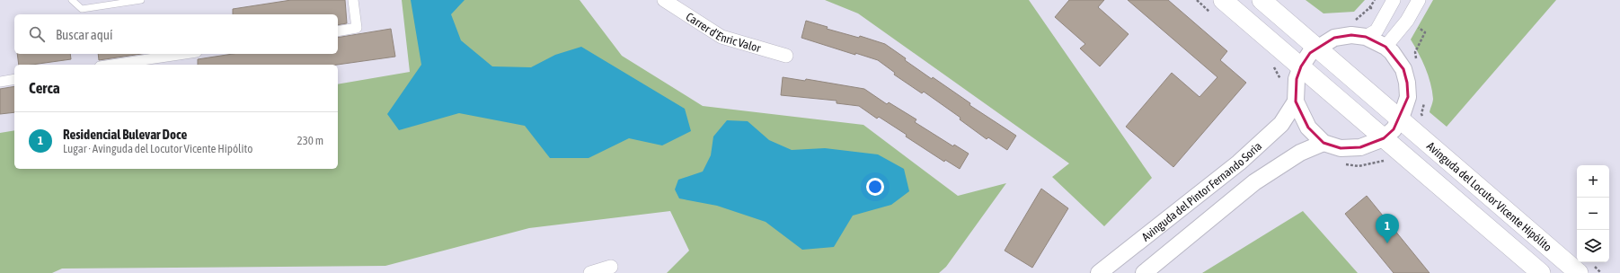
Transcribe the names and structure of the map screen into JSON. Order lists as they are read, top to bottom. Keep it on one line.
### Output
{"streets":{"main road":["Avinguda del Locutor Vicente Hipólito"],"street":["Carrer d'Enric Valor","Avinguda del Pintor Fernando Soria"]},"page":{"search":"Buscar aquí","heading":"Cerca","list":[{"mark":"1","name":"Residencial Bulevar Doce","note":"Lugar · Avinguda del Locutor Vicente Hipólito","value":"230 m"}],"map_buttons":["+","−"],"pins":"1"}}
